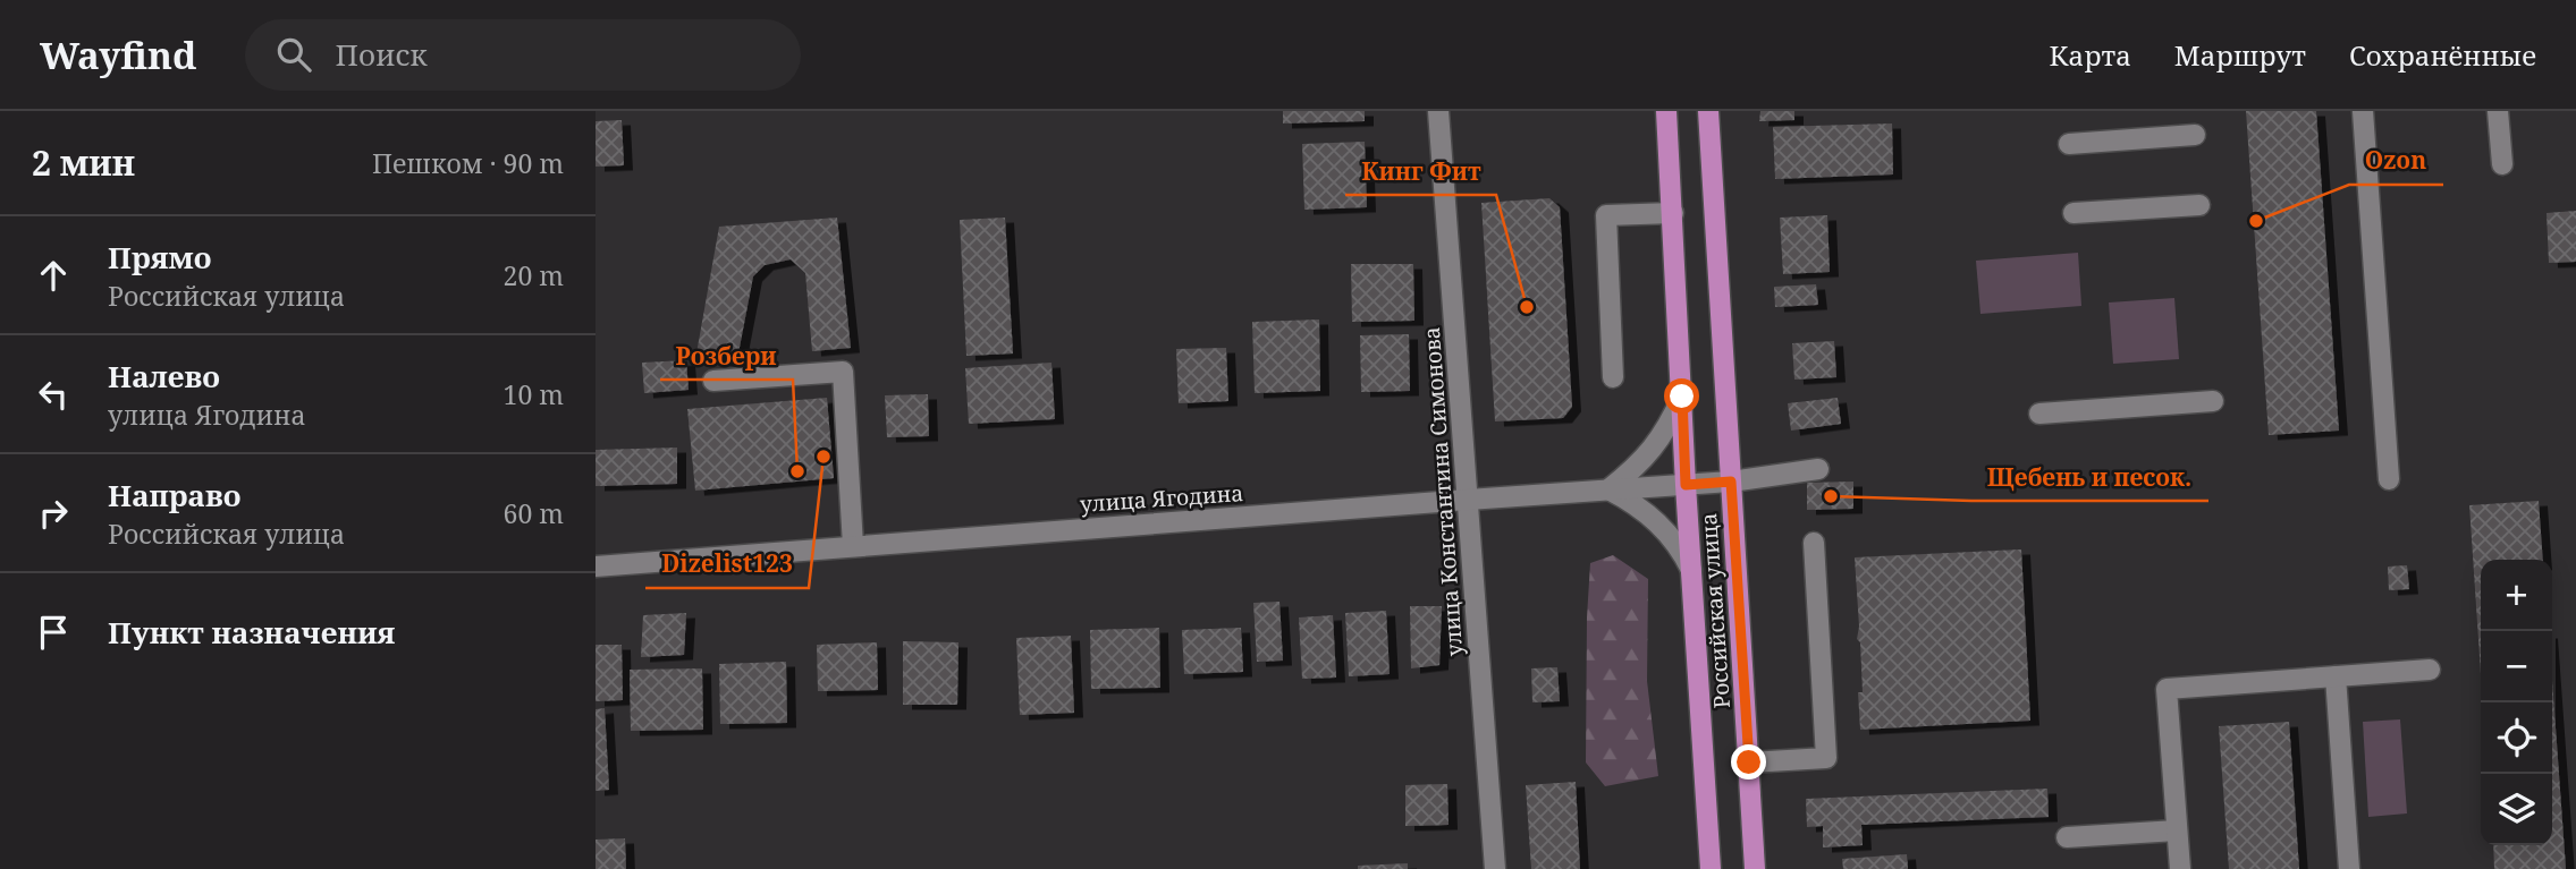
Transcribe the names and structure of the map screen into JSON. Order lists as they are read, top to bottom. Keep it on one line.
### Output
{"streets":{"main road":["Российская улица"],"street":["улица Константина Симонова","улица Ягодина"]},"crossings":[["улица Константина Симонова","улица Ягодина"],["улица Ягодина","Российская улица"]],"places":["Ozon","Кинг Фит","Dizelist123","Розбери","Щебень и песок."],"page":{"header":"Wayfind","search":"Поиск","nav":["Карта","Маршрут","Сохранённые"],"heading":["2 мин","Пешком · 90 m"],"list":[["Прямо","Российская улица","20 m"],["Налево","улица Ягодина","10 m"],["Направо","Российская улица","60 m"],"Пункт назначения"],"map_buttons":["+","−"]}}
